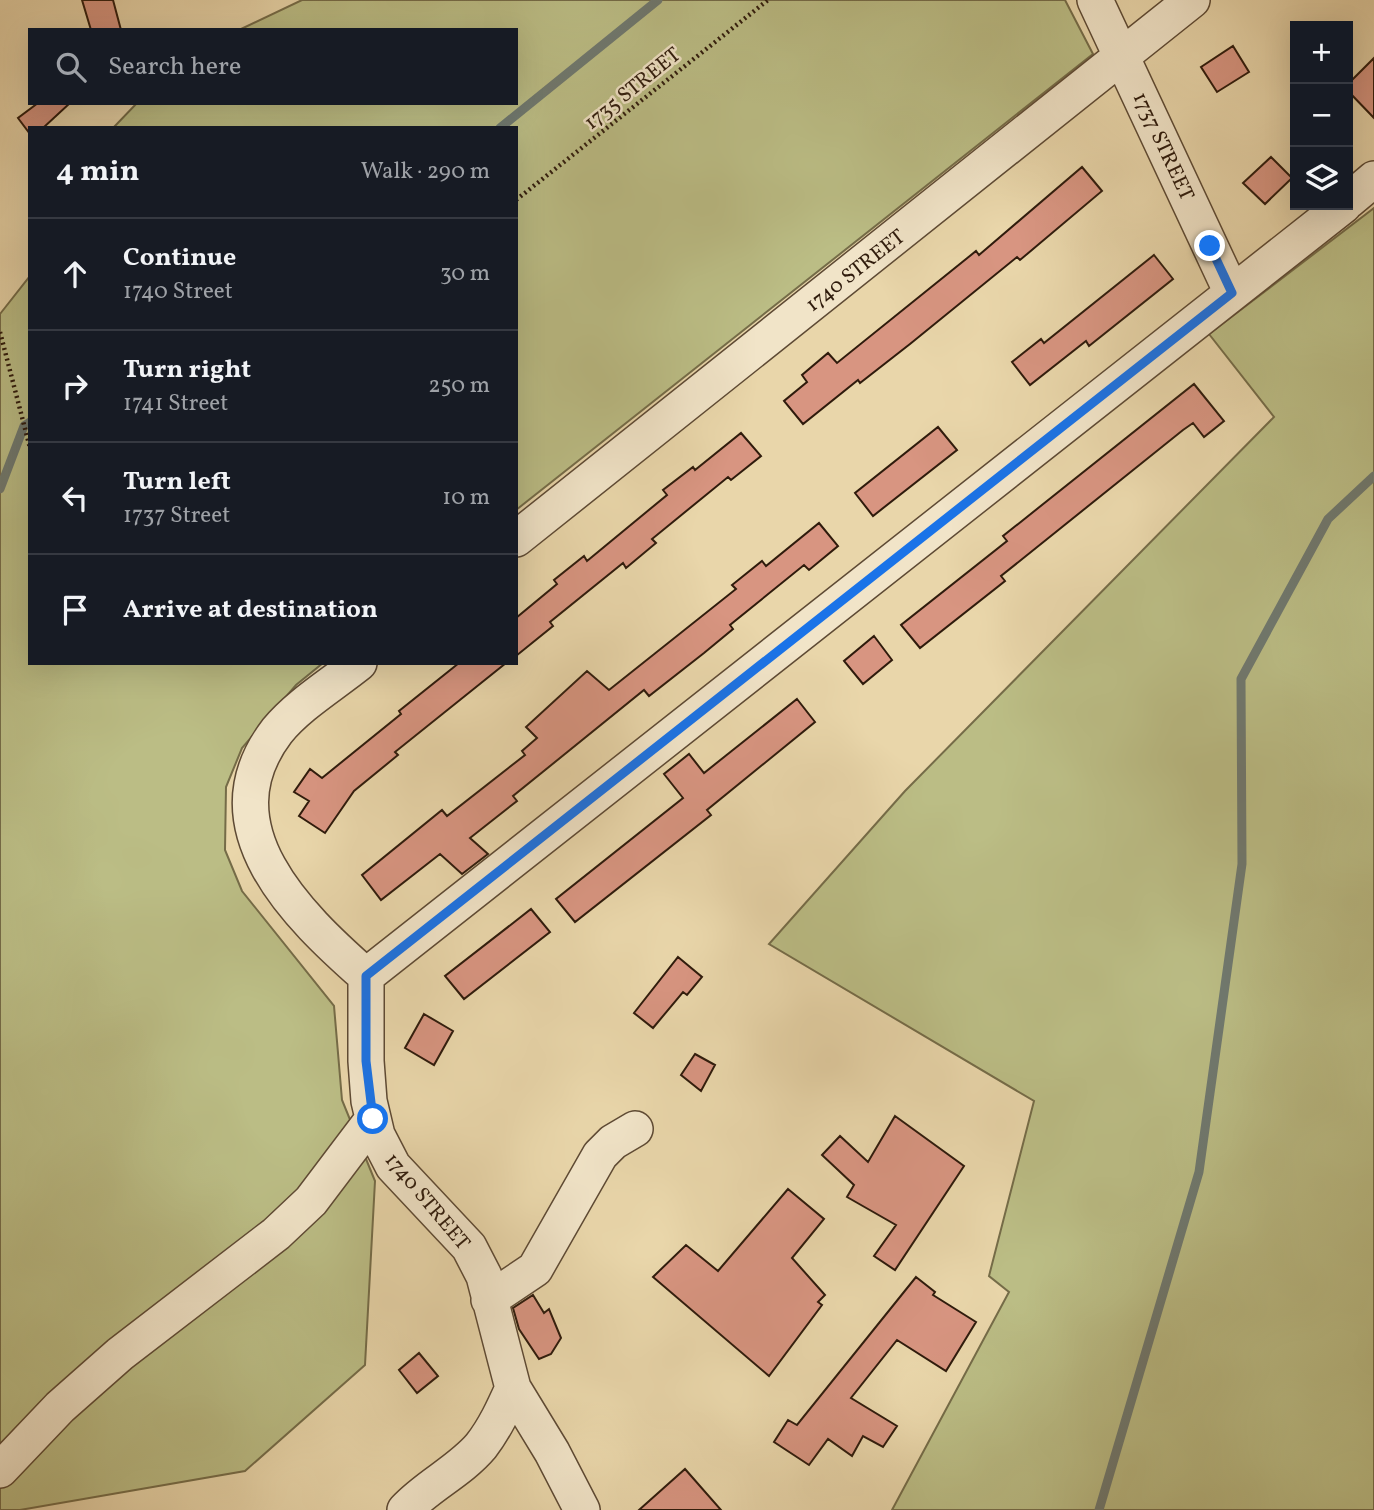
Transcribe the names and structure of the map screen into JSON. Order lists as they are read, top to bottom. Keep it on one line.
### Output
{"streets":{"street":["1737 STREET","1740 STREET"],"path":["1735 STREET"]},"crossings":[["1737 STREET","1740 STREET"]],"page":{"map_buttons":["+","−"],"search":"Search here","heading":["4 min","Walk · 290 m"],"list":[["Continue","1740 Street","30 m"],["Turn right","1741 Street","250 m"],["Turn left","1737 Street","10 m"],"Arrive at destination"]}}
